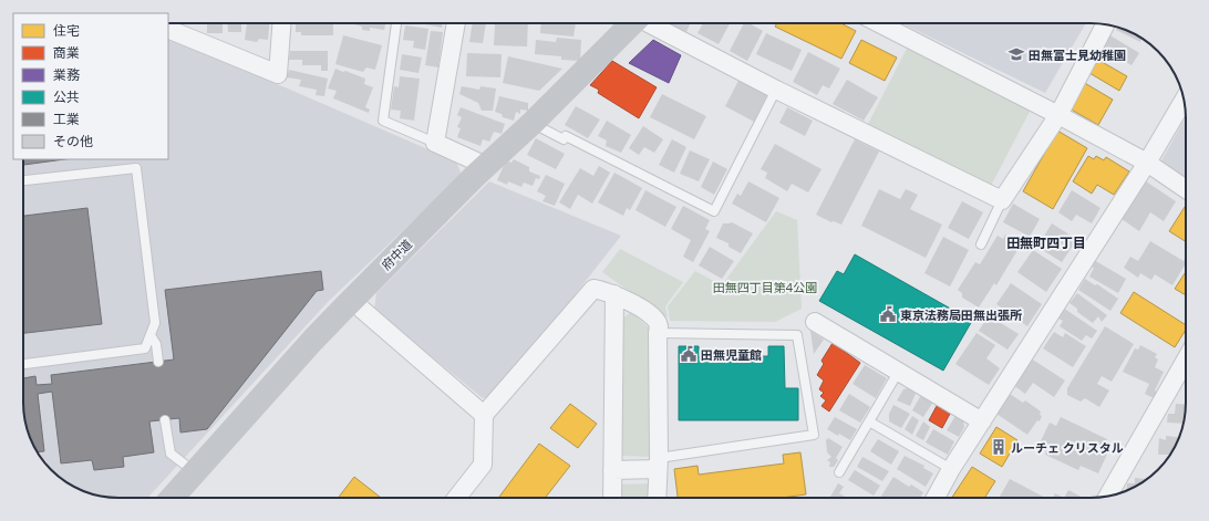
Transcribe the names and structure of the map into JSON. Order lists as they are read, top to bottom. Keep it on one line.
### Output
{"streets":{"street":["府中道"]},"districts":["田無町四丁目"],"parks":["田無四丁目第4公園"],"places":{"school or university":["田無富士見幼稚園"],"public building":["東京法務局田無出張所","田無児童館"],"building":["ルーチェ クリスタル"]},"legend":["住宅","商業","業務","公共","工業","その他"]}
